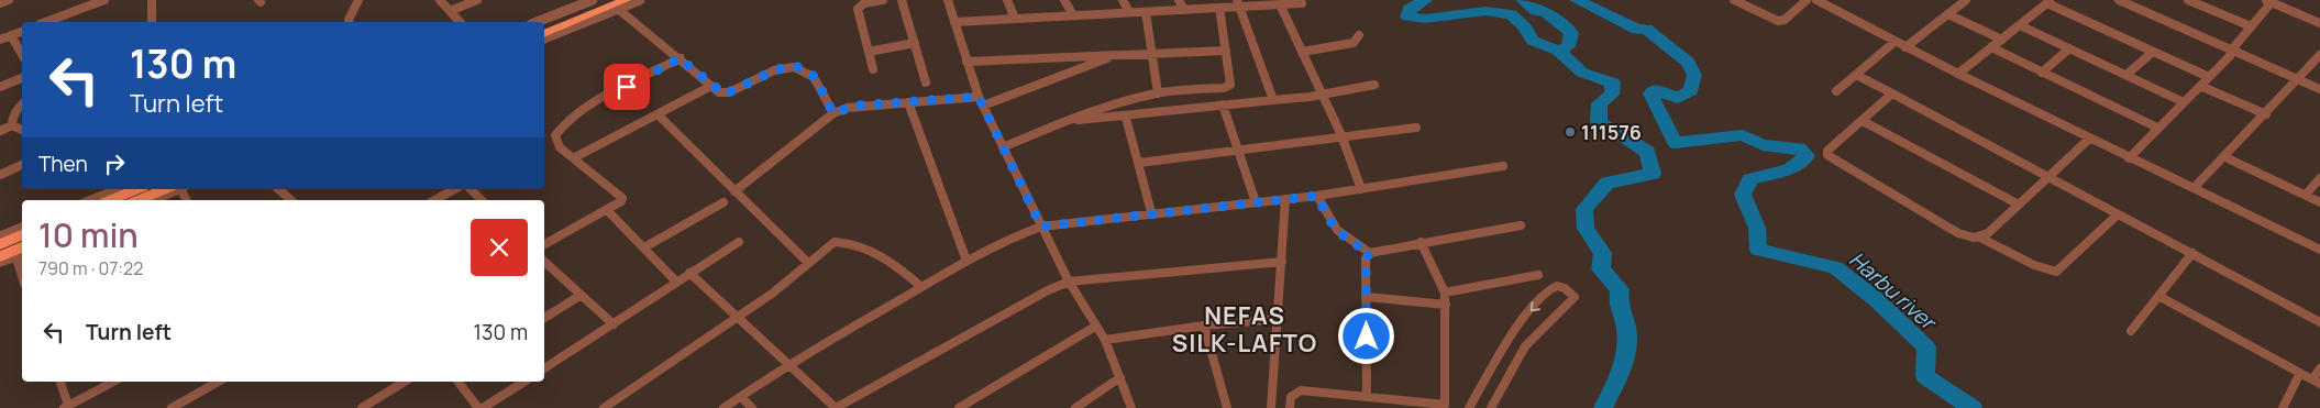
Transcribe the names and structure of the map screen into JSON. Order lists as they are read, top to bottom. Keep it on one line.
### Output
{"districts":["NEFAS SILK-LAFTO"],"water":["Harbu river"],"places":["111576"],"page":{"turn":["130 m","Turn left"],"then":"Then","heading":["10 min","790 m · 07:22"],"list":[{"name":"Turn left","value":"130 m"}]}}
